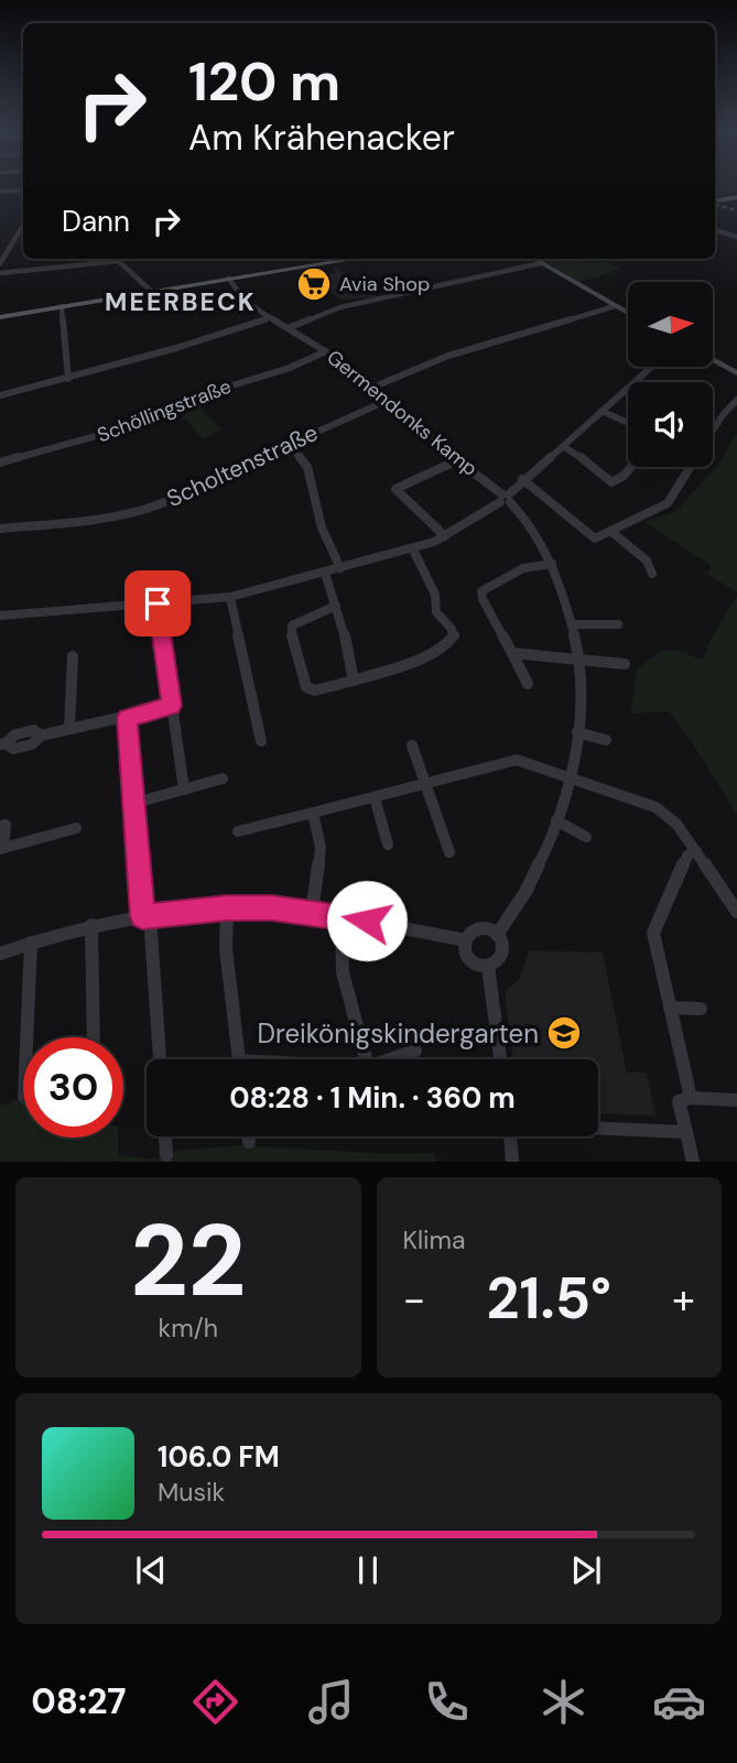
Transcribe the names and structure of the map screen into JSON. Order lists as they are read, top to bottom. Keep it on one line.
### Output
{"streets":{"street":["Schöllingstraße","Germendonks Kamp","Scholtenstraße"]},"crossings":[["Schöllingstraße","Germendonks Kamp"],["Germendonks Kamp","Scholtenstraße"]],"districts":["MEERBECK"],"places":{"supermarket":["Avia Shop"],"school or university":["Dreikönigskindergarten"]},"north":"right","page":{"turn":["120 m","Am Krähenacker"],"then":"Dann","limit":"30","trip":"08:28 · 1 Min. · 360 m","tile":[["22","km/h"],"Klima"],"heat":["−","21.5°","+"],"song":["106.0 FM","Musik"],"tabs":"08:27"}}
